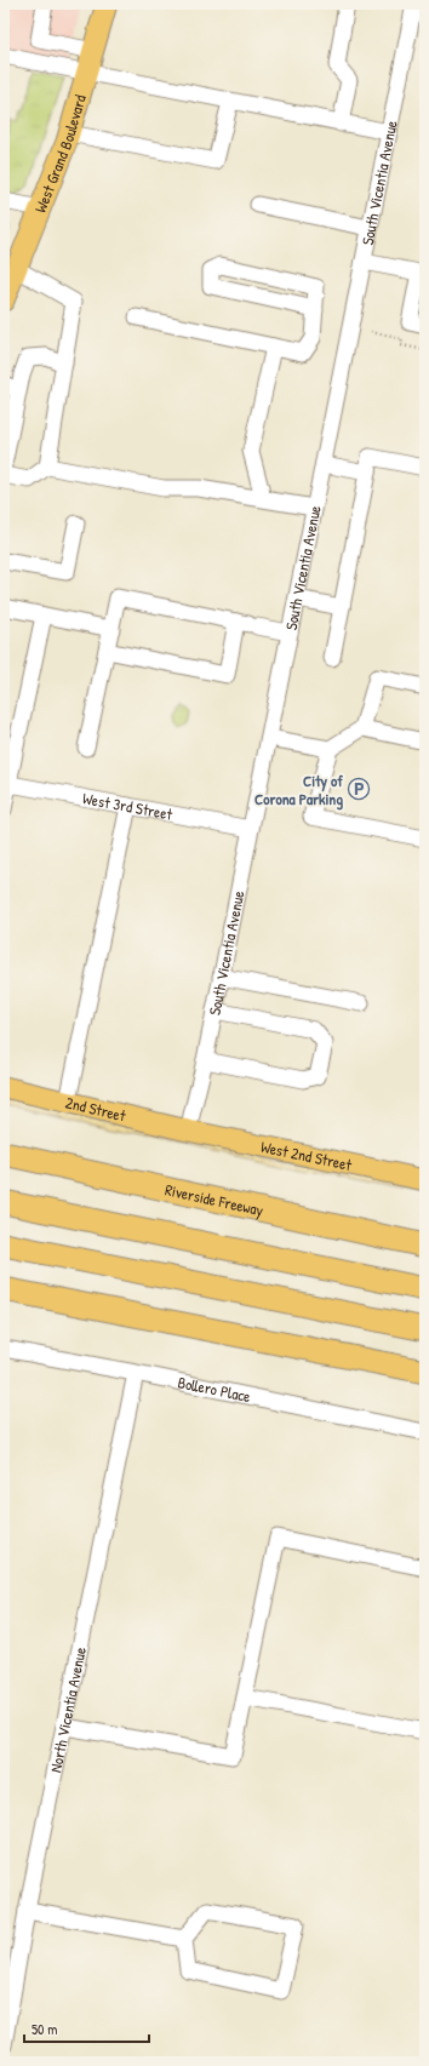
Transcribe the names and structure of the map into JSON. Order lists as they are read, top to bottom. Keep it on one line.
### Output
{"streets":{"highway":["Riverside Freeway"],"main road":["West Grand Boulevard","2nd Street","West 2nd Street"],"street":["South Vicentia Avenue","West 3rd Street","Bollero Place","North Vicentia Avenue"]},"crossings":[["South Vicentia Avenue","West 3rd Street"],["South Vicentia Avenue","2nd Street"],["South Vicentia Avenue","West 2nd Street"],["2nd Street","West 2nd Street"],["Bollero Place","North Vicentia Avenue"]],"places":{"parking":["City of Corona Parking"]},"scale_bar":"50 m"}
